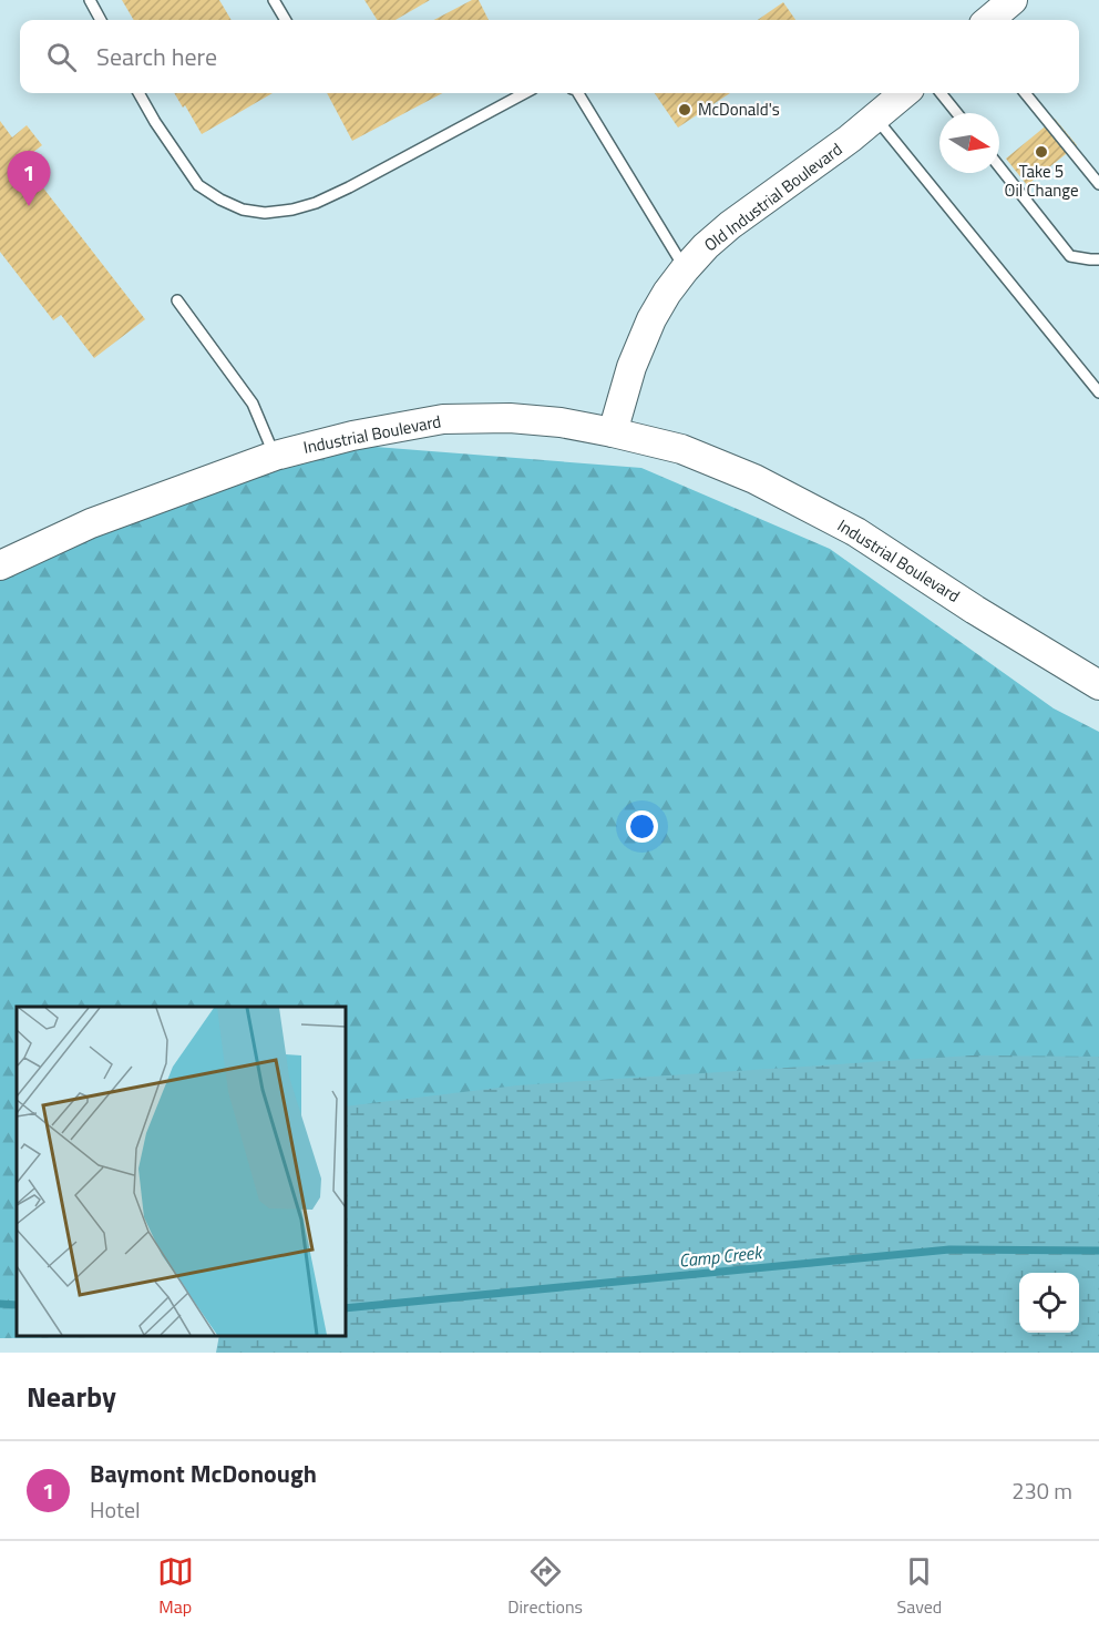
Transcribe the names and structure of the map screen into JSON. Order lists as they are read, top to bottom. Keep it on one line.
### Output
{"streets":{"street":["Old Industrial Boulevard","Industrial Boulevard"]},"crossings":[["Old Industrial Boulevard","Industrial Boulevard"]],"water":["Camp Creek"],"places":["McDonald's","Take 5 Oil Change"],"north":"right","page":{"search":"Search here","pins":"1","heading":"Nearby","list":[{"mark":"1","name":"Baymont McDonough","note":"Hotel","value":"230 m"}],"nav":["Map","Directions","Saved"]}}
